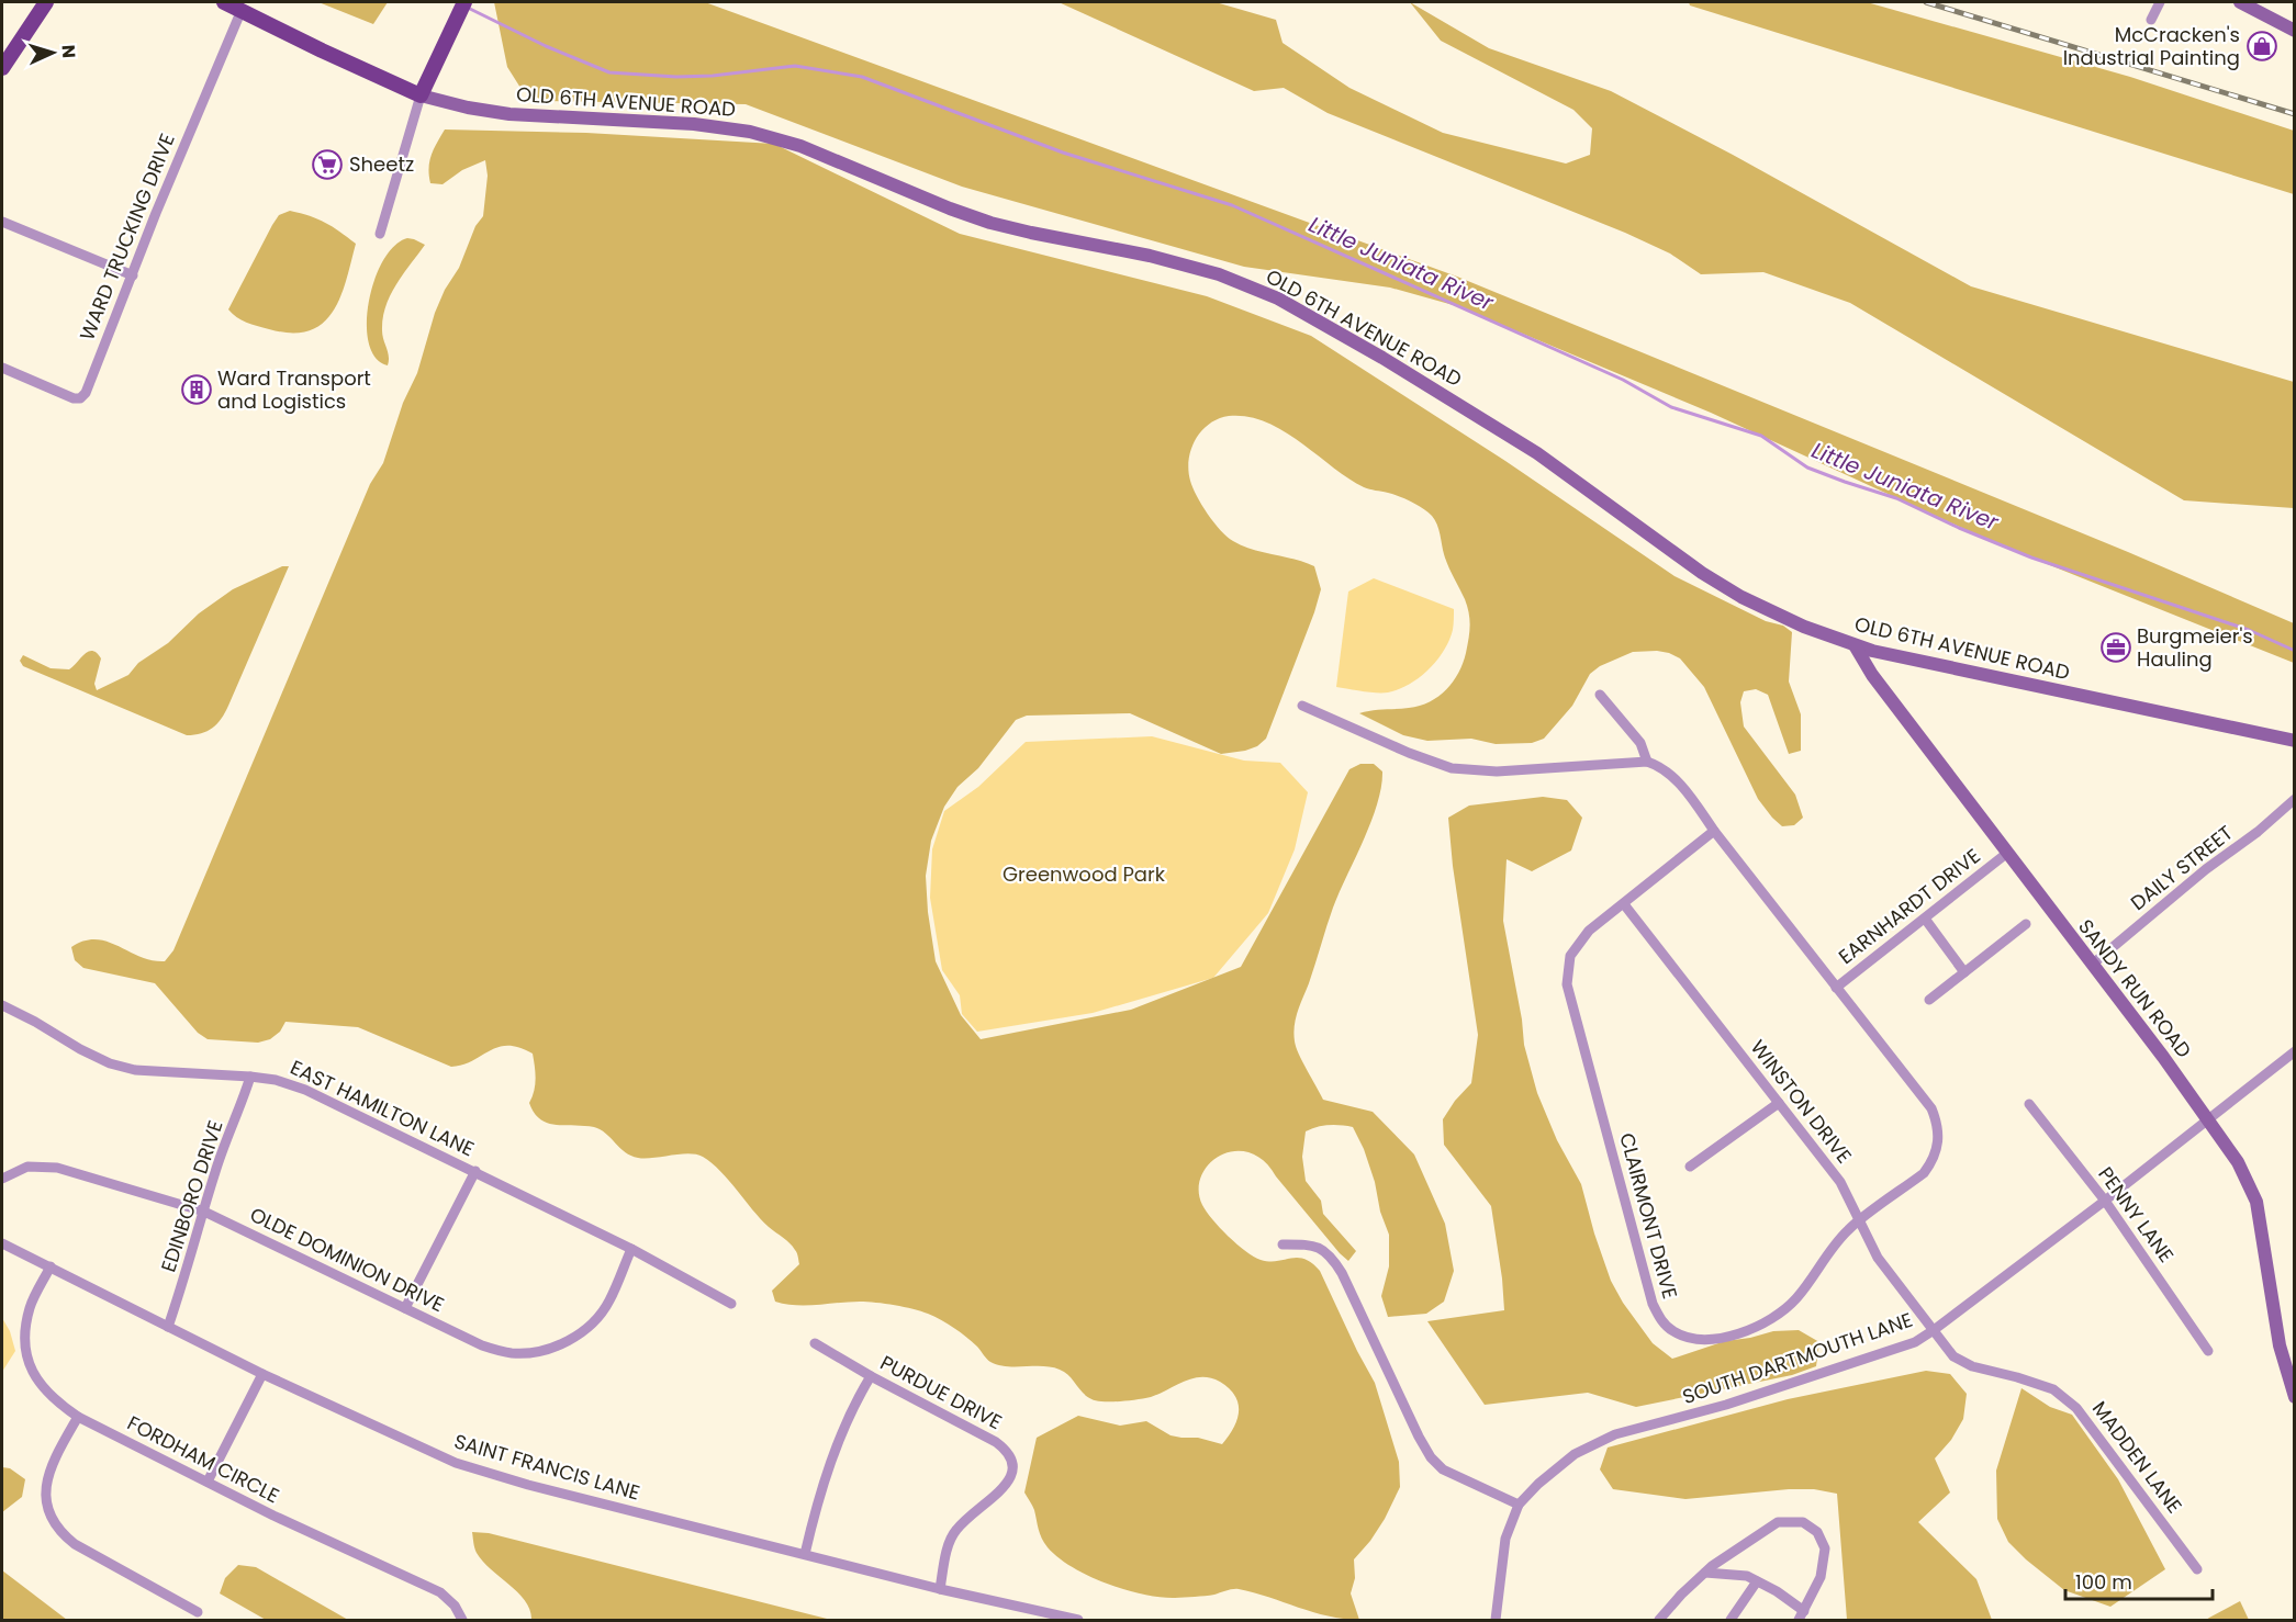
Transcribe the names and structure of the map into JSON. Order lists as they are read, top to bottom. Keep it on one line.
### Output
{"streets":{"main road":["OLD 6TH AVENUE ROAD","SANDY RUN ROAD"],"street":["WARD TRUCKING DRIVE","DAILY STREET","EARNHARDT DRIVE","WINSTON DRIVE","EAST HAMILTON LANE","EDINBORO DRIVE","PENNY LANE","CLAIRMONT DRIVE","OLDE DOMINION DRIVE","SOUTH DARTMOUTH LANE","PURDUE DRIVE","MADDEN LANE","FORDHAM CIRCLE","SAINT FRANCIS LANE"]},"crossings":[["OLD 6TH AVENUE ROAD","WARD TRUCKING DRIVE"],["OLD 6TH AVENUE ROAD","SANDY RUN ROAD"],["DAILY STREET","SANDY RUN ROAD"],["EARNHARDT DRIVE","SANDY RUN ROAD"],["EARNHARDT DRIVE","CLAIRMONT DRIVE"],["SANDY RUN ROAD","SOUTH DARTMOUTH LANE"],["WINSTON DRIVE","CLAIRMONT DRIVE"],["WINSTON DRIVE","SOUTH DARTMOUTH LANE"],["WINSTON DRIVE","MADDEN LANE"],["EAST HAMILTON LANE","EDINBORO DRIVE"],["EAST HAMILTON LANE","OLDE DOMINION DRIVE"],["EDINBORO DRIVE","OLDE DOMINION DRIVE"],["EDINBORO DRIVE","SAINT FRANCIS LANE"],["PENNY LANE","SOUTH DARTMOUTH LANE"],["SOUTH DARTMOUTH LANE","MADDEN LANE"],["PURDUE DRIVE","SAINT FRANCIS LANE"],["FORDHAM CIRCLE","SAINT FRANCIS LANE"]],"water":["Little Juniata River"],"parks":["Greenwood Park"],"places":{"shop":["McCracken's Industrial Painting"],"supermarket":["Sheetz"],"building":["Ward Transport and Logistics"],"office":["Burgmeier's Hauling"]},"scale_bar":"100 m","north":"right"}
